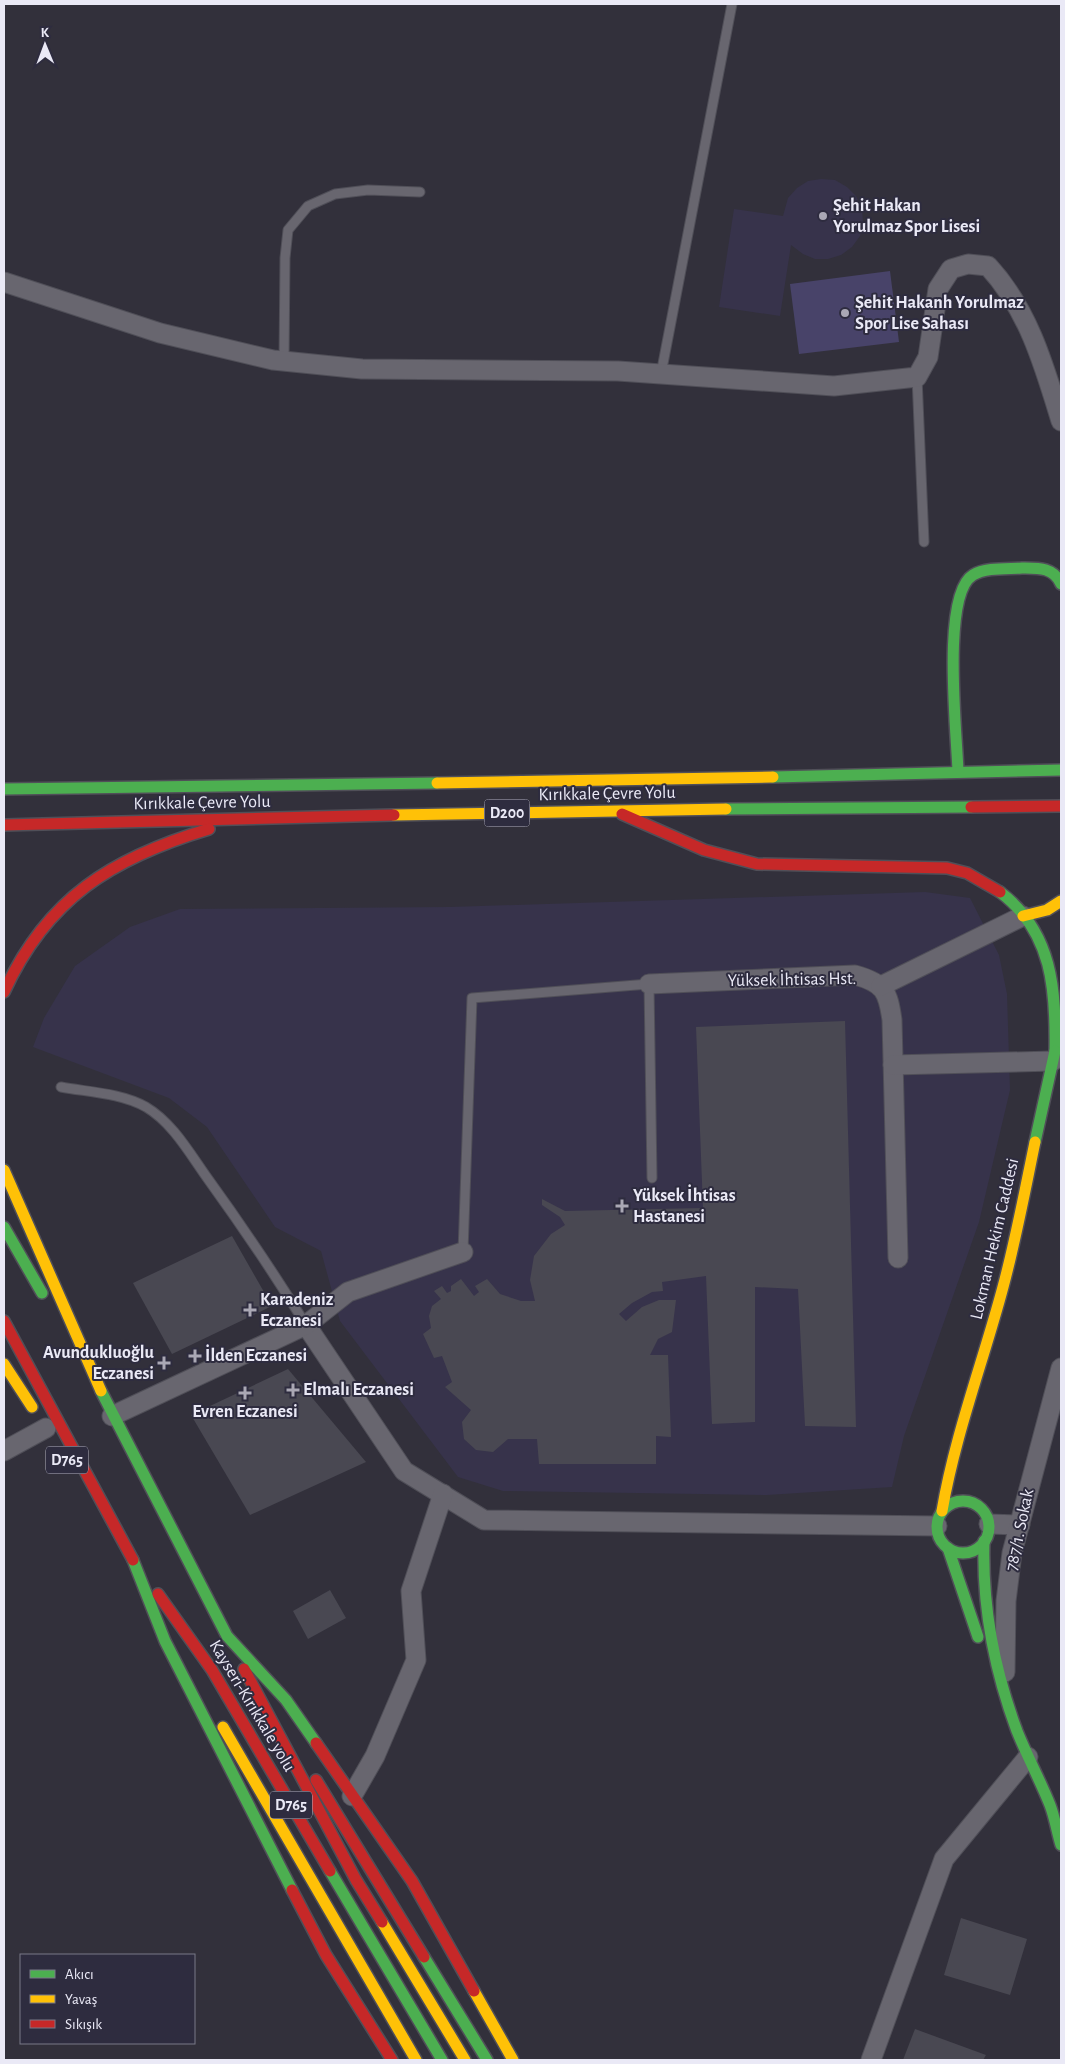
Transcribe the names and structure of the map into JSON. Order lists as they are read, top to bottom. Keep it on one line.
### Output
{"streets":{"main road":["Kırıkkale Çevre Yolu","D200","Lokman Hekim Caddesi","D765","Kayseri-Kırıkkale yolu"],"street":["Yüksek İhtisas Hst.","787/1. Sokak"]},"crossings":[["D765","Kayseri-Kırıkkale yolu"]],"places":{"other":["Şehit Hakan Yorulmaz Spor Lisesi","Şehit Hakanh Yorulmaz Spor Lise Sahası"],"health":["Yüksek İhtisas Hastanesi","Karadeniz Eczanesi","İlden Eczanesi","Avundukluoğlu Eczanesi","Elmalı Eczanesi","Evren Eczanesi"]},"legend":["Akıcı","Yavaş","Sıkışık"],"north":"top"}
